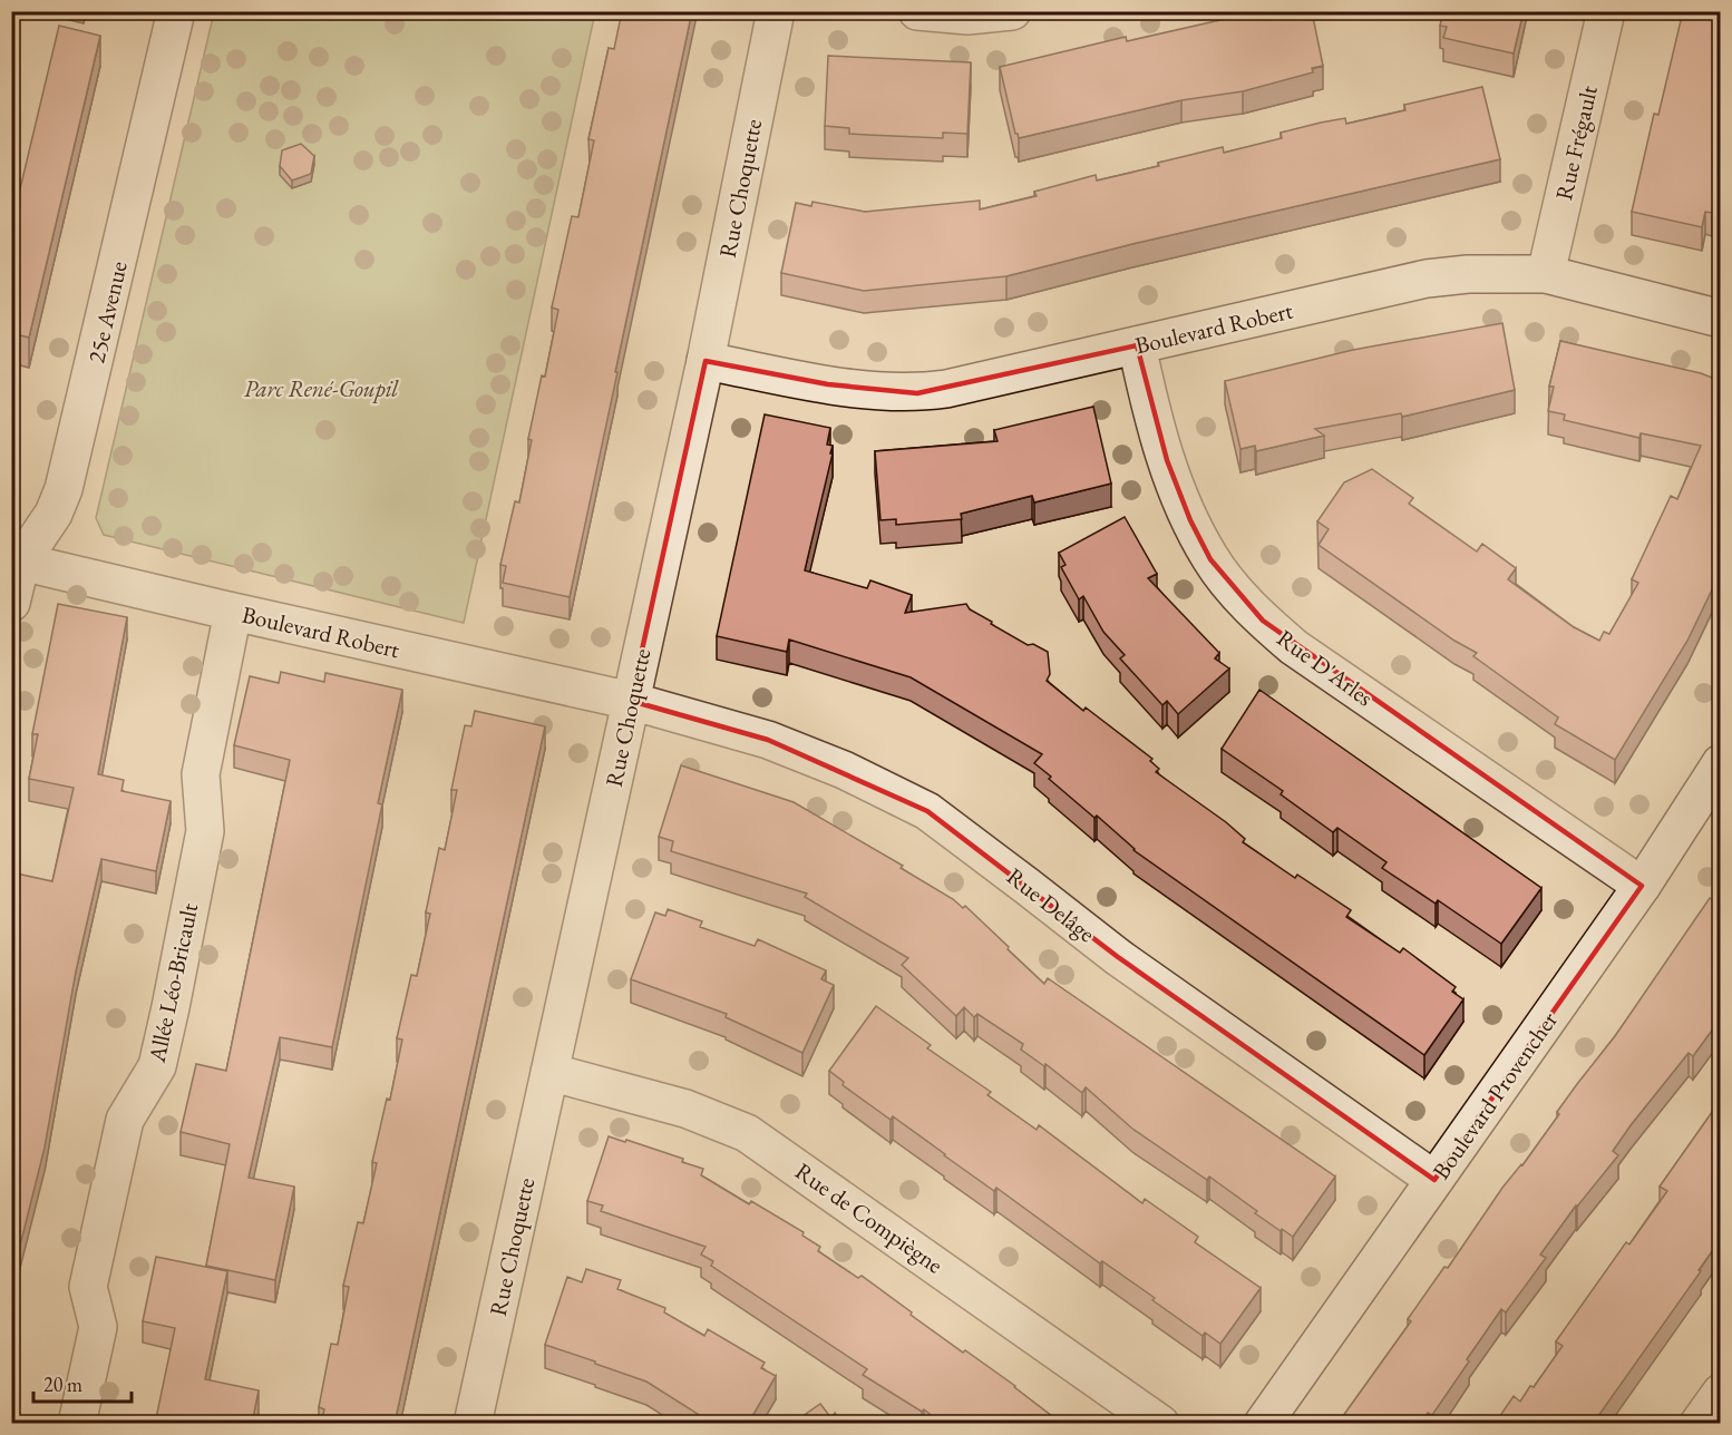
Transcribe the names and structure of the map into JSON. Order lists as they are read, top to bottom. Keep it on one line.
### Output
{"streets":{"street":["Rue Frégault","Rue Choquette","25e Avenue","Boulevard Robert","Rue D'Arles","Rue Delâge","Allée Léo-Bricault","Boulevard Provencher","Rue de Compiègne"]},"crossings":[["Rue Frégault","Boulevard Robert"],["Rue Choquette","Boulevard Robert"],["Rue Choquette","Rue Delâge"],["Rue Choquette","Rue de Compiègne"],["25e Avenue","Boulevard Robert"],["Boulevard Robert","Rue D'Arles"],["Boulevard Robert","Rue Delâge"],["Boulevard Robert","Allée Léo-Bricault"],["Rue D'Arles","Boulevard Provencher"],["Rue Delâge","Boulevard Provencher"]],"parks":["Parc René-Goupil"],"scale_bar":"20 m"}
